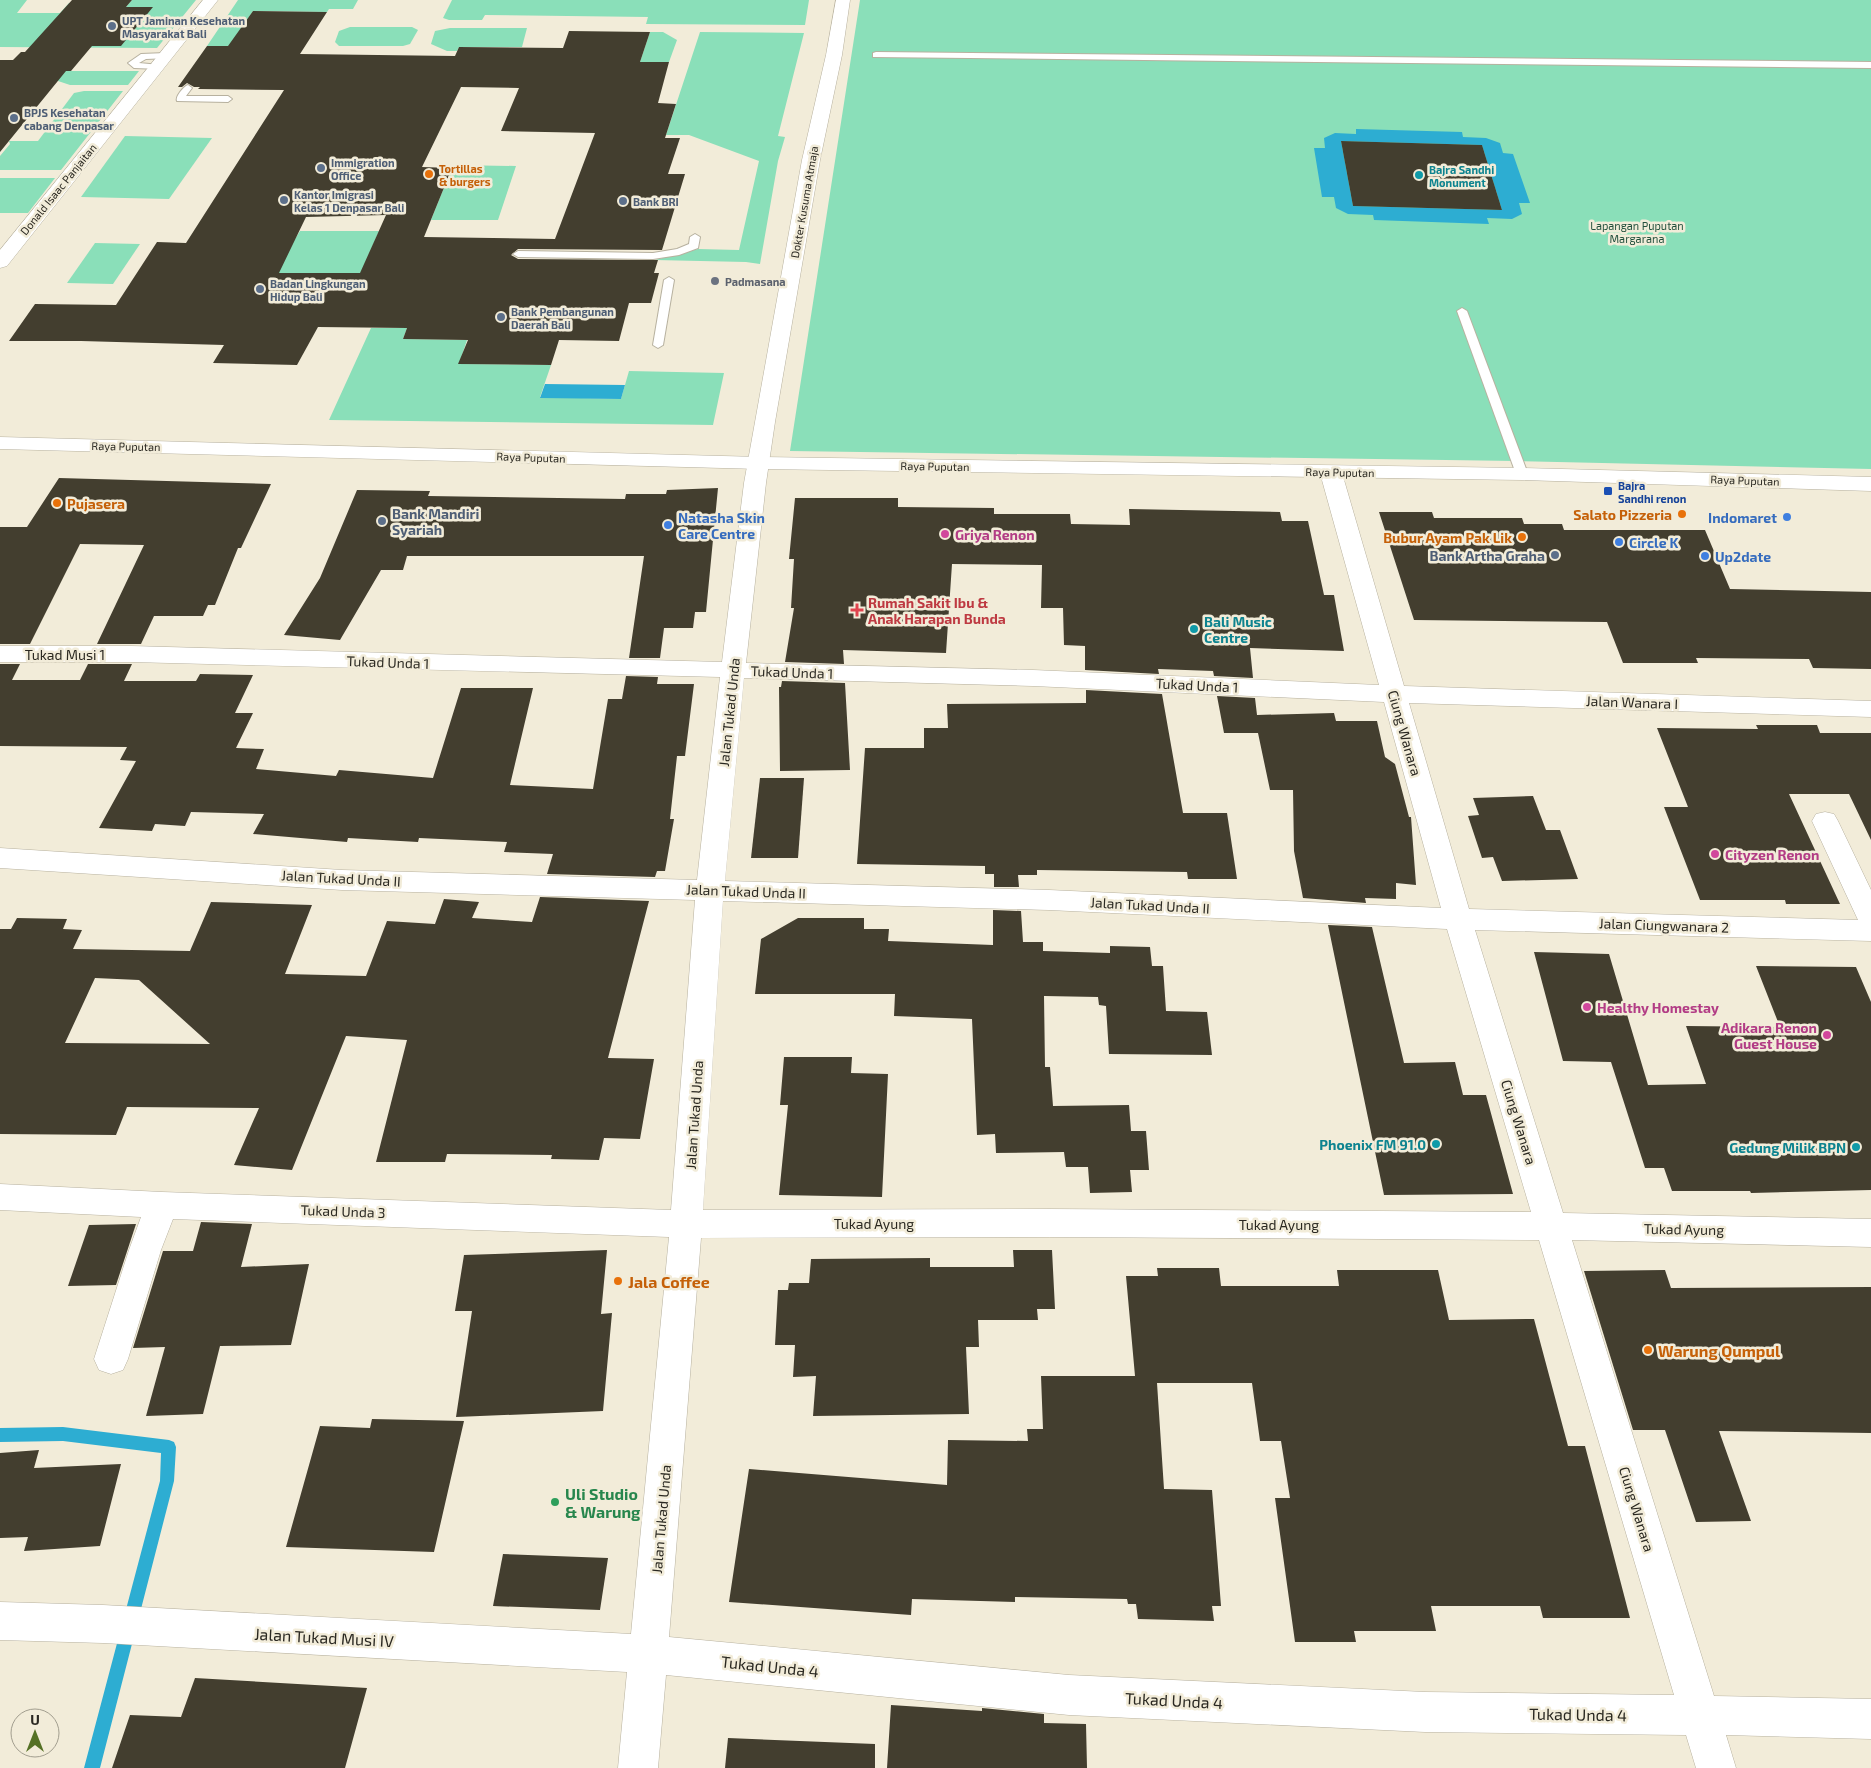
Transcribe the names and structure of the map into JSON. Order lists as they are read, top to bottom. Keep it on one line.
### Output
{"streets":{"street":["Donald Isaac Panjaitan","Dokter Kusuma Atmaja","Raya Puputan","Tukad Musi 1","Tukad Unda 1","Jalan Wanara I","Jalan Tukad Unda","Ciung Wanara","Jalan Tukad Unda II","Jalan Ciungwanara 2","Tukad Unda 3","Tukad Ayung","Jalan Tukad Musi IV","Tukad Unda 4"]},"crossings":[["Dokter Kusuma Atmaja","Raya Puputan"],["Dokter Kusuma Atmaja","Jalan Tukad Unda"],["Raya Puputan","Jalan Tukad Unda"],["Raya Puputan","Ciung Wanara"],["Tukad Musi 1","Tukad Unda 1"],["Tukad Unda 1","Jalan Wanara I"],["Tukad Unda 1","Jalan Tukad Unda"],["Tukad Unda 1","Ciung Wanara"],["Jalan Wanara I","Ciung Wanara"],["Jalan Tukad Unda","Jalan Tukad Unda II"],["Jalan Tukad Unda","Tukad Unda 3"],["Jalan Tukad Unda","Tukad Ayung"],["Jalan Tukad Unda","Jalan Tukad Musi IV"],["Jalan Tukad Unda","Tukad Unda 4"],["Ciung Wanara","Jalan Tukad Unda II"],["Ciung Wanara","Jalan Ciungwanara 2"],["Ciung Wanara","Tukad Ayung"],["Ciung Wanara","Tukad Unda 4"],["Jalan Tukad Unda II","Jalan Ciungwanara 2"],["Tukad Unda 3","Tukad Ayung"],["Jalan Tukad Musi IV","Tukad Unda 4"]],"parks":["Lapangan Puputan Margarana"],"places":{"other":["UPT Jaminan Kesehatan Masyarakat Bali","BPJS Kesehatan cabang Denpasar","Immigration Office","Tortillas & burgers","Bajra Sandhi Monument","Kantor Imigrasi Kelas 1 Denpasar Bali","Bank BRI","Padmasana","Badan Lingkungan Hidup Bali","Bank Pembangunan Daerah Bali","Pujasera","Salato Pizzeria","Indomaret","Bank Mandiri Syariah","Natasha Skin Care Centre","Griya Renon","Bubur Ayam Pak Lik","Circle K","Bank Artha Graha","Up2date","Bali Music Centre","Cityzen Renon","Healthy Homestay","Adikara Renon Guest House","Phoenix FM 91.0","Gedung Milik BPN","Jala Coffee","Warung Qumpul","Uli Studio & Warung"],"transit":["Bajra Sandhi renon"],"health":["Rumah Sakit Ibu & Anak Harapan Bunda"]},"north":"top"}
